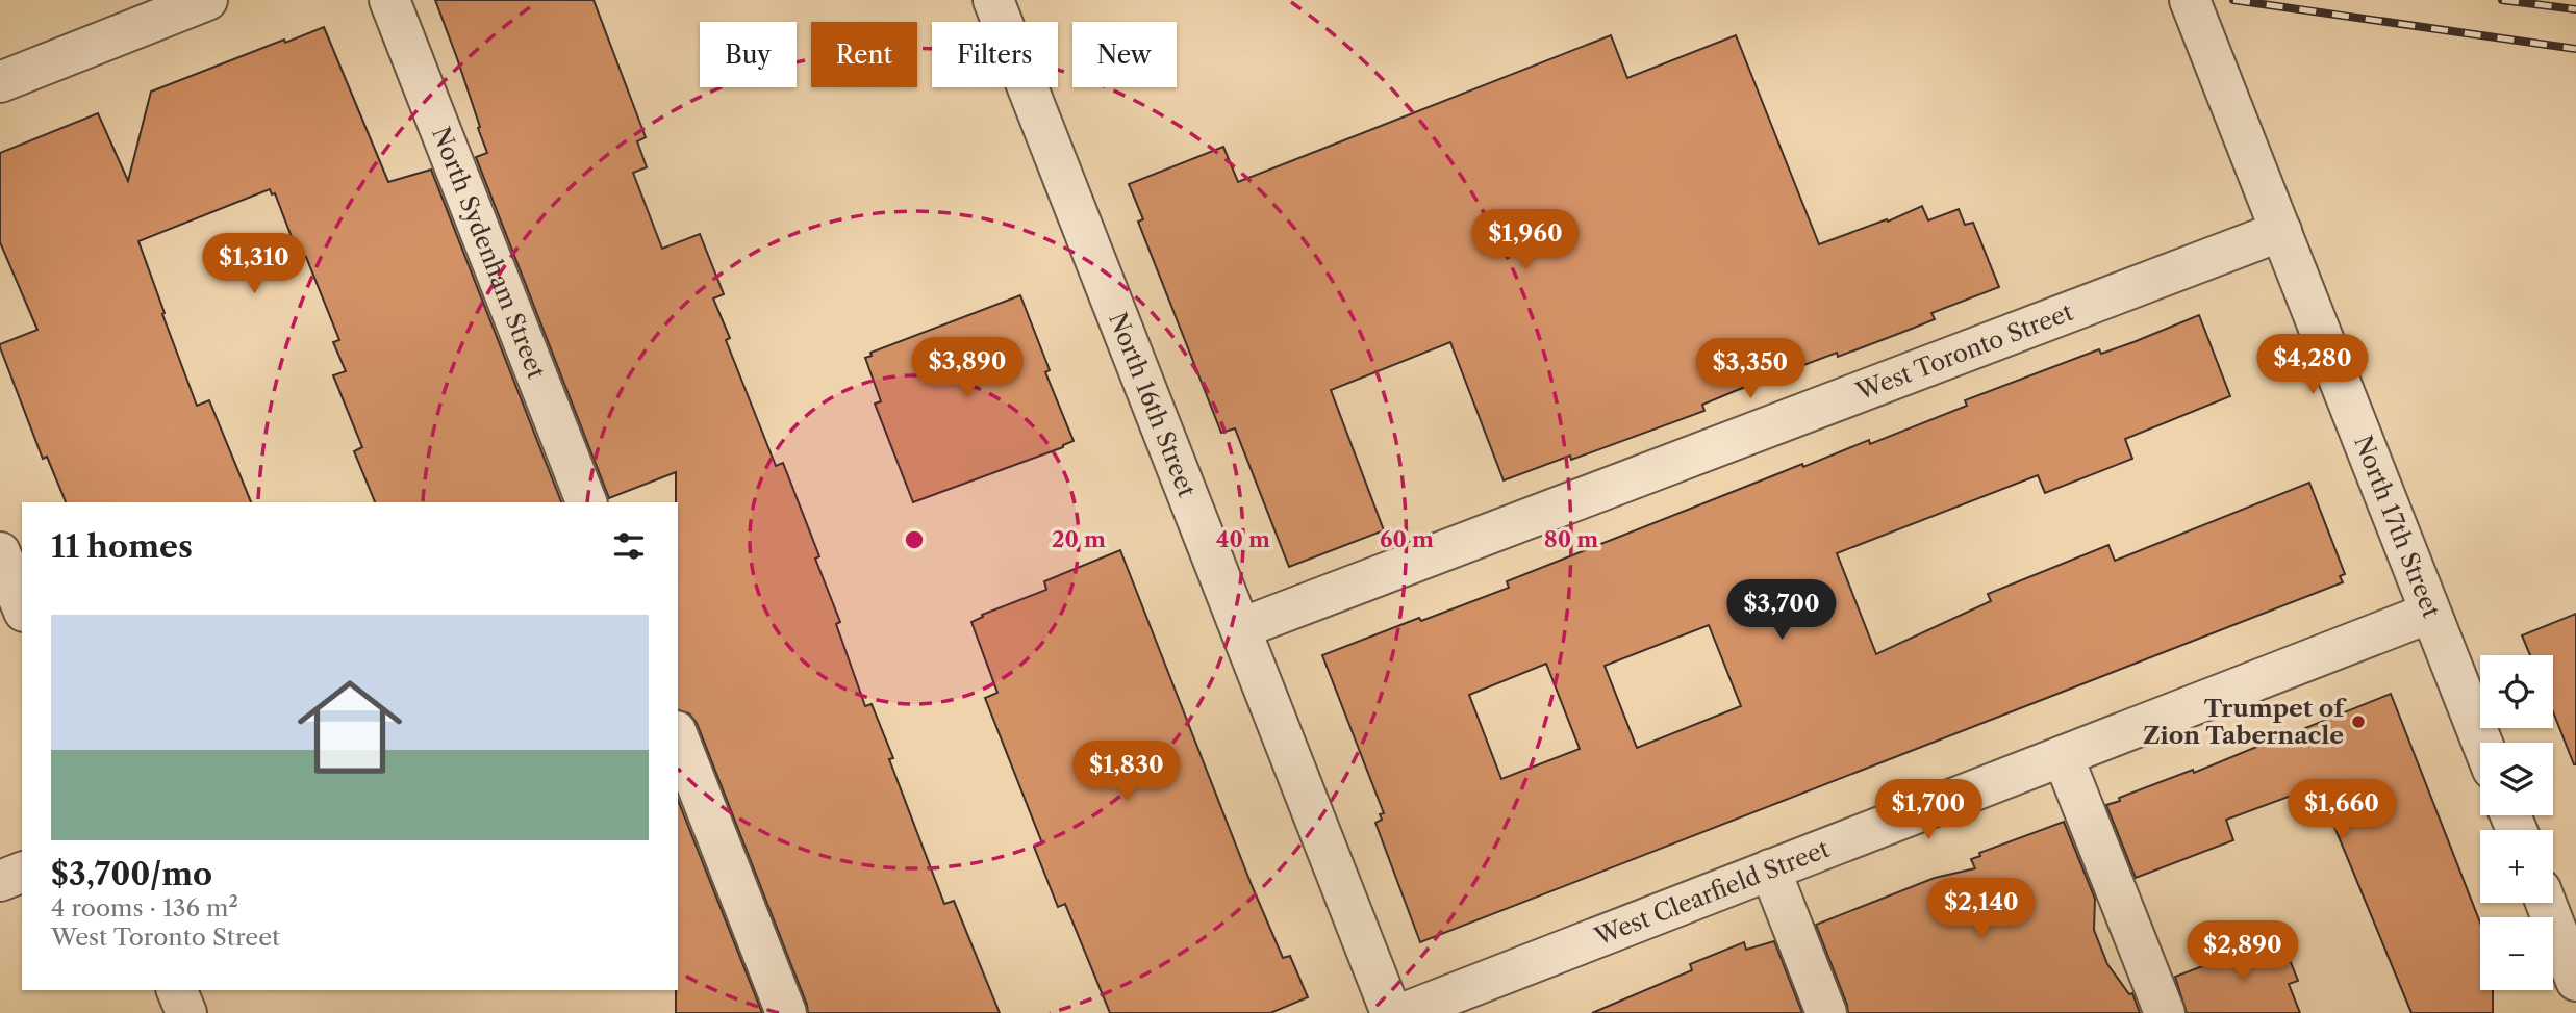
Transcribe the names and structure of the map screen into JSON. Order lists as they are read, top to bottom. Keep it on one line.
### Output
{"streets":{"street":["North Sydenham Street","West Toronto Street","North 16th Street","North 17th Street","West Clearfield Street"]},"crossings":[["West Toronto Street","North 16th Street"],["West Toronto Street","North 17th Street"],["North 17th Street","West Clearfield Street"]],"places":["Trumpet of Zion Tabernacle"],"page":{"chip":["Buy","Rent","Filters","New"],"price":["$1,960","$1,310","$4,280","$3,890","$3,350","$3,700","$1,830","$1,700","$1,660","$2,140","$2,890"],"heading":"11 homes","list":[{"name":"$3,700/mo","note":"4 rooms · 136 m² · West Toronto Street"}],"map_buttons":["+","−"]},"rings":["20 m","40 m","60 m","80 m"]}
